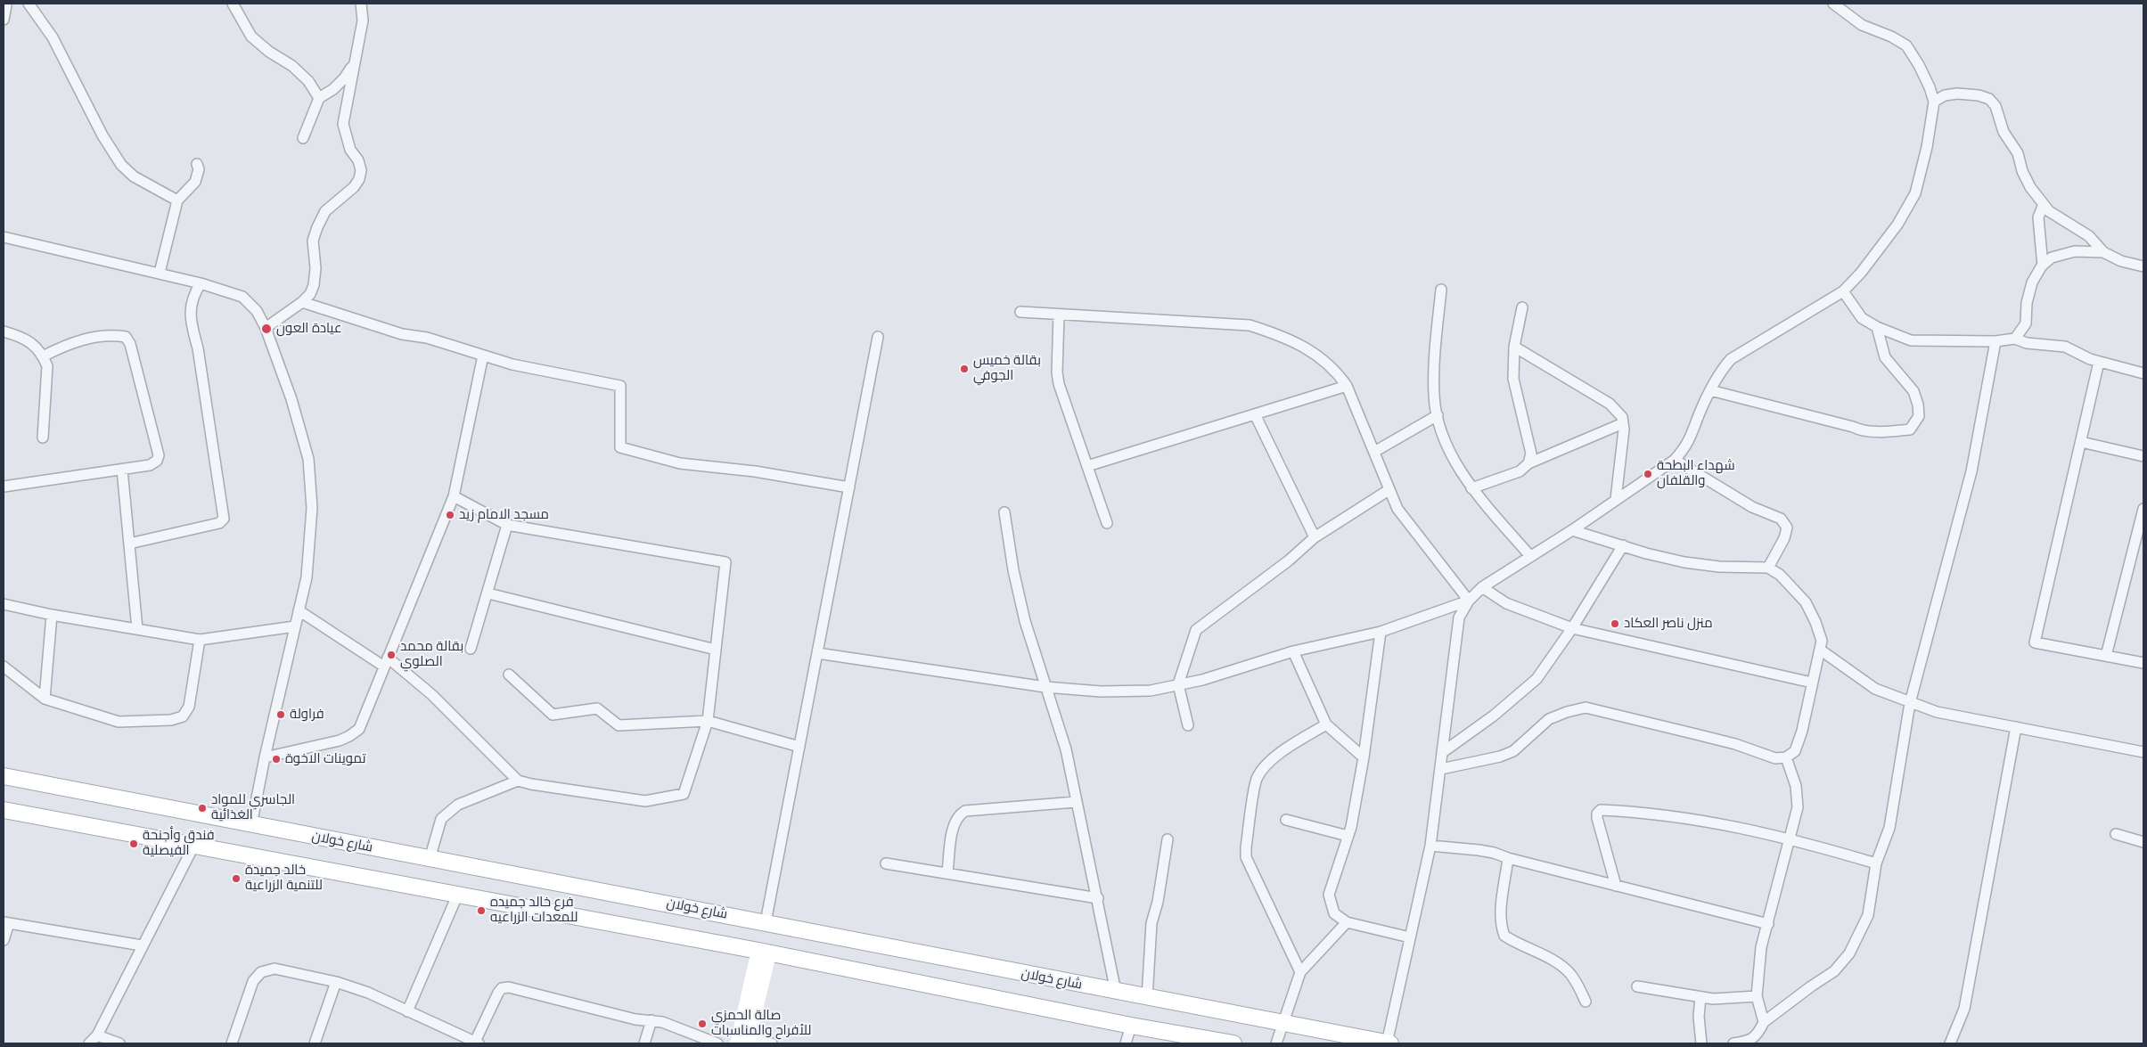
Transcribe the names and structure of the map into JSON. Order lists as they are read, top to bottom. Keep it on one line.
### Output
{"streets":{"main road":["شارع خولان"]},"places":["عيادة العون","بقالة خميس الجوفي","شهداء البطحة والقلفان","مسجد الامام زيد","منزل ناصر العكاد","بقالة محمد الصلوي","فراولة","تموينات الاخوة","الجاسري للمواد الغذائية","فندق وأجنحة الفيصلية","خالد جميدة للتنمية الزراعية","فرع خالد جميده للمعدات الزراعيه","صالة الحمزي للأفراح والمناسبات"]}
